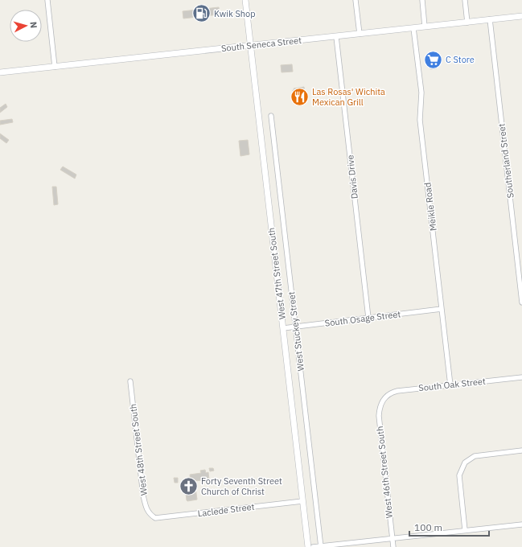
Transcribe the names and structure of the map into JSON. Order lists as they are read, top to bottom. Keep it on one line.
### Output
{"streets":{"street":["South Seneca Street","Southerland Street","Davis Drive","Meikle Road","West 47th Street South","South Osage Street","West Stuckey Street","South Oak Street","West 48th Street South","West 46th Street South","Laclede Street"]},"crossings":[["South Seneca Street","Southerland Street"],["South Seneca Street","Davis Drive"],["South Seneca Street","Meikle Road"],["South Seneca Street","West 47th Street South"],["Davis Drive","South Osage Street"],["Meikle Road","South Osage Street"],["Meikle Road","South Oak Street"],["West 47th Street South","South Osage Street"],["West 47th Street South","Laclede Street"],["South Osage Street","West Stuckey Street"],["South Oak Street","West 46th Street South"],["West 48th Street South","Laclede Street"]],"places":{"fuel station":["Kwik Shop"],"supermarket":["C Store"],"restaurant":["Las Rosas' Wichita Mexican Grill"],"church":["Forty Seventh Street Church of Christ"]},"scale_bar":"100 m","north":"right"}
